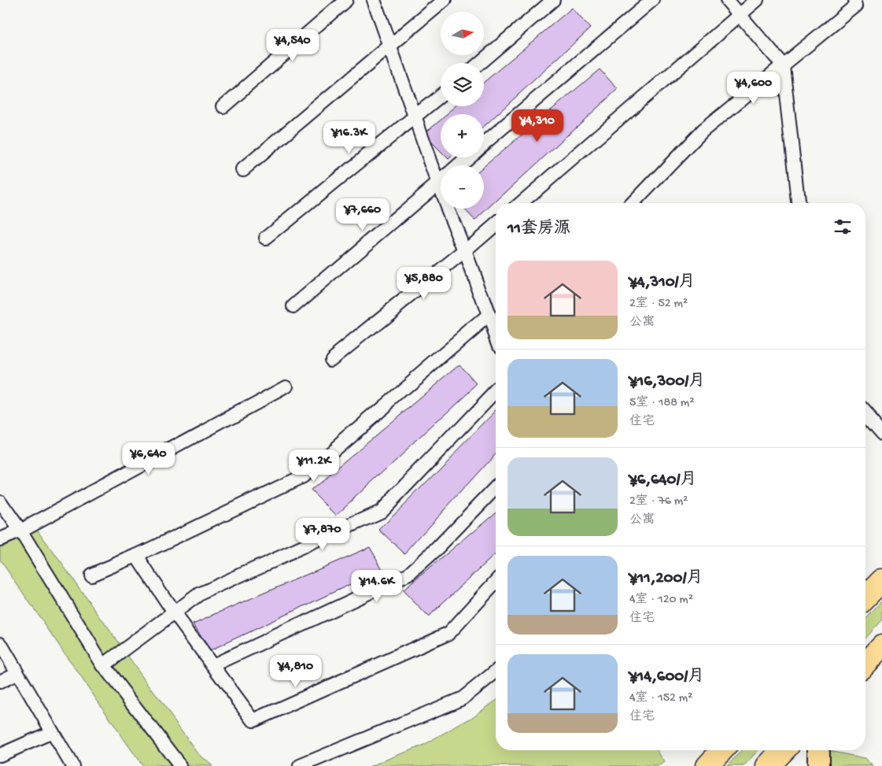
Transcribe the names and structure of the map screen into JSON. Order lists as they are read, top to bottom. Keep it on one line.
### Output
{"north":"right","page":{"map_buttons":["+","−"],"price":["¥4,540","¥4,600","¥4,310","¥16.3K","¥7,660","¥5,880","¥6,640","¥11.2K","¥7,870","¥14.6K","¥4,810"],"heading":"11套房源","list":[{"name":"¥4,310/月","note":"2室 · 52 m² · 公寓"},{"name":"¥16,300/月","note":"5室 · 188 m² · 住宅"},{"name":"¥6,640/月","note":"2室 · 76 m² · 公寓"},{"name":"¥11,200/月","note":"4室 · 120 m² · 住宅"},{"name":"¥14,600/月","note":"4室 · 152 m² · 住宅"}]}}
